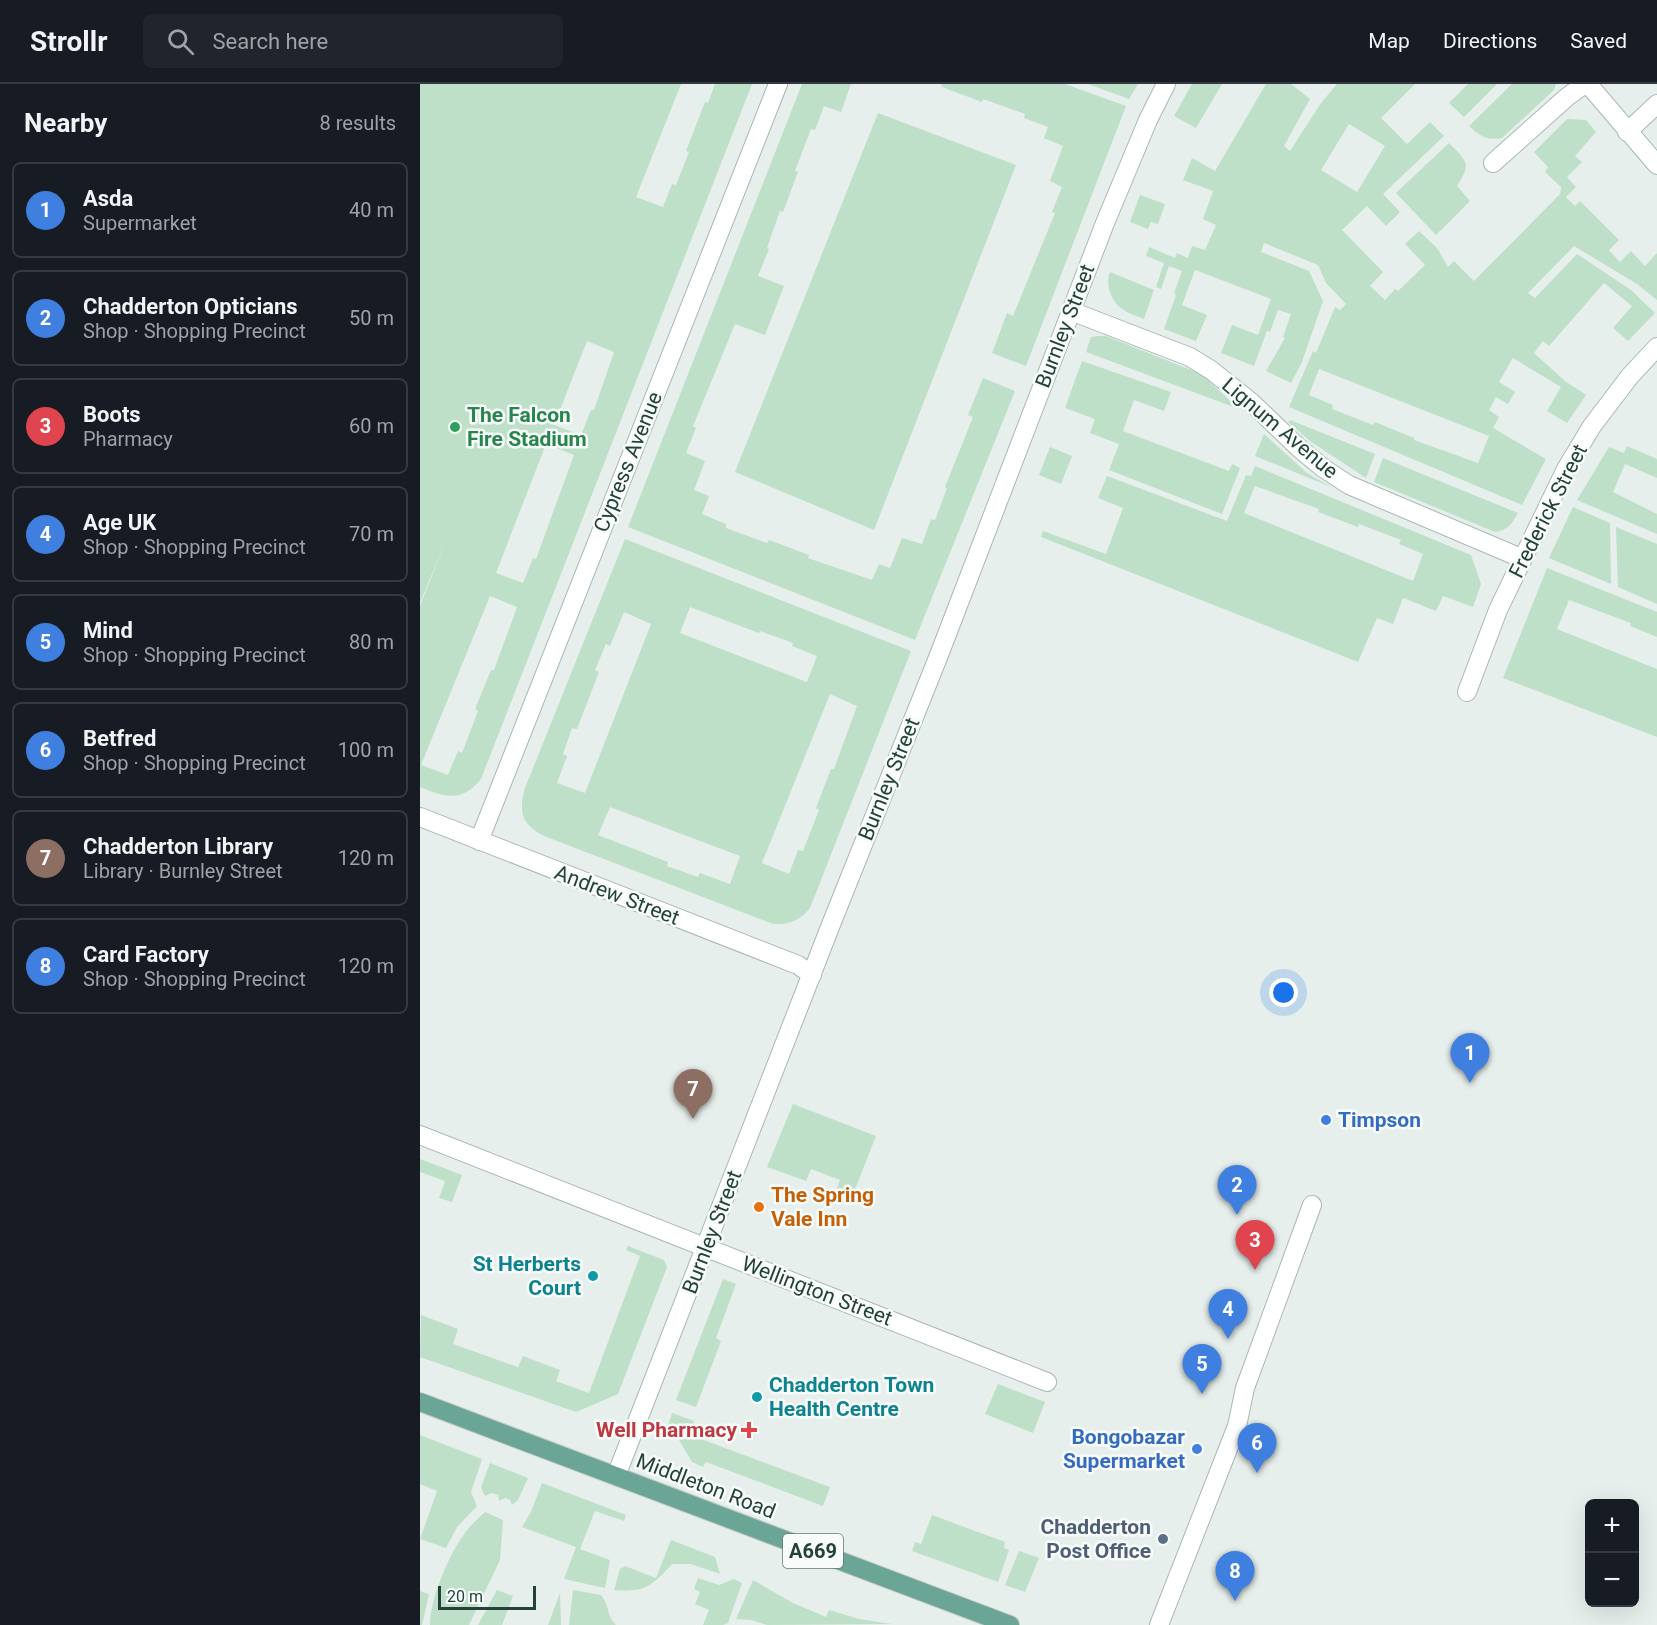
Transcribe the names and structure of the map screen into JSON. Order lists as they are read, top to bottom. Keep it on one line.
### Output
{"streets":{"main road":["Middleton Road","A669"],"street":["Burnley Street","Lignum Avenue","Cypress Avenue","Frederick Street","Andrew Street","Wellington Street"]},"crossings":[["Burnley Street","Lignum Avenue"],["Burnley Street","Andrew Street"],["Burnley Street","Wellington Street"],["Burnley Street","Middleton Road"],["Lignum Avenue","Frederick Street"],["Cypress Avenue","Andrew Street"]],"places":{"other":["The Falcon Fire Stadium","Timpson","The Spring Vale Inn","St Herberts Court","Chadderton Town Health Centre","Bongobazar Supermarket","Chadderton Post Office"],"health":["Well Pharmacy"]},"scale_bar":"20 m","page":{"header":"Strollr","search":"Search here","nav":["Map","Directions","Saved"],"heading":["Nearby","8 results"],"list":[{"mark":"1","name":"Asda","note":"Supermarket","value":"40 m"},{"mark":"2","name":"Chadderton Opticians","note":"Shop · Shopping Precinct","value":"50 m"},{"mark":"3","name":"Boots","note":"Pharmacy","value":"60 m"},{"mark":"4","name":"Age UK","note":"Shop · Shopping Precinct","value":"70 m"},{"mark":"5","name":"Mind","note":"Shop · Shopping Precinct","value":"80 m"},{"mark":"6","name":"Betfred","note":"Shop · Shopping Precinct","value":"100 m"},{"mark":"7","name":"Chadderton Library","note":"Library · Burnley Street","value":"120 m"},{"mark":"8","name":"Card Factory","note":"Shop · Shopping Precinct","value":"120 m"}],"pins":["1","7","2","3","4","5","6","8"],"map_buttons":["+","−"],"scale":"20 m"}}
